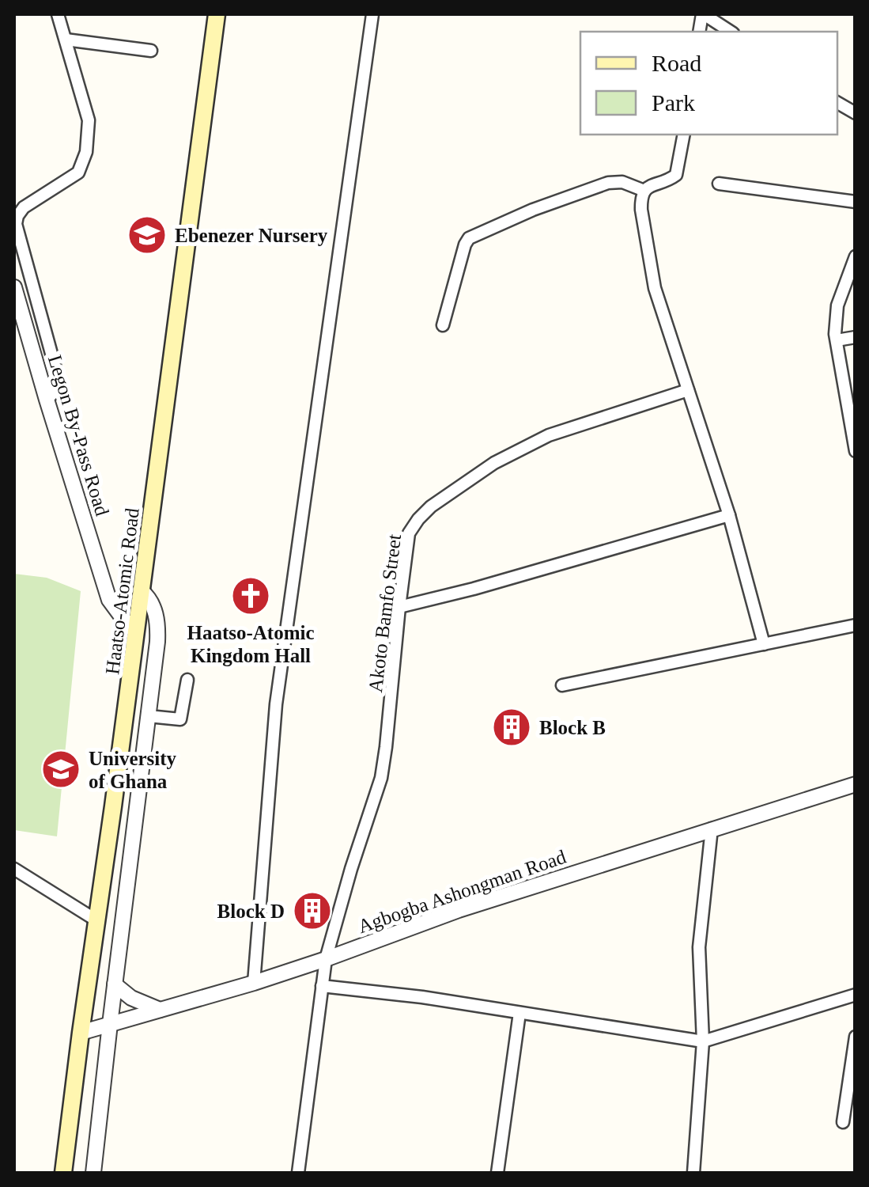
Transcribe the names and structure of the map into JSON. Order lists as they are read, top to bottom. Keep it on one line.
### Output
{"streets":{"main road":["Haatso-Atomic Road"],"street":["Legon By-Pass Road","Akoto Bamfo Street","Agbogba Ashongman Road"]},"crossings":[["Legon By-Pass Road","Haatso-Atomic Road"],["Haatso-Atomic Road","Agbogba Ashongman Road"],["Akoto Bamfo Street","Agbogba Ashongman Road"]],"places":{"school or university":["Ebenezer Nursery","University of Ghana"],"church":["Haatso-Atomic Kingdom Hall"],"building":["Block B","Block D"]},"legend":["Road","Park"]}
